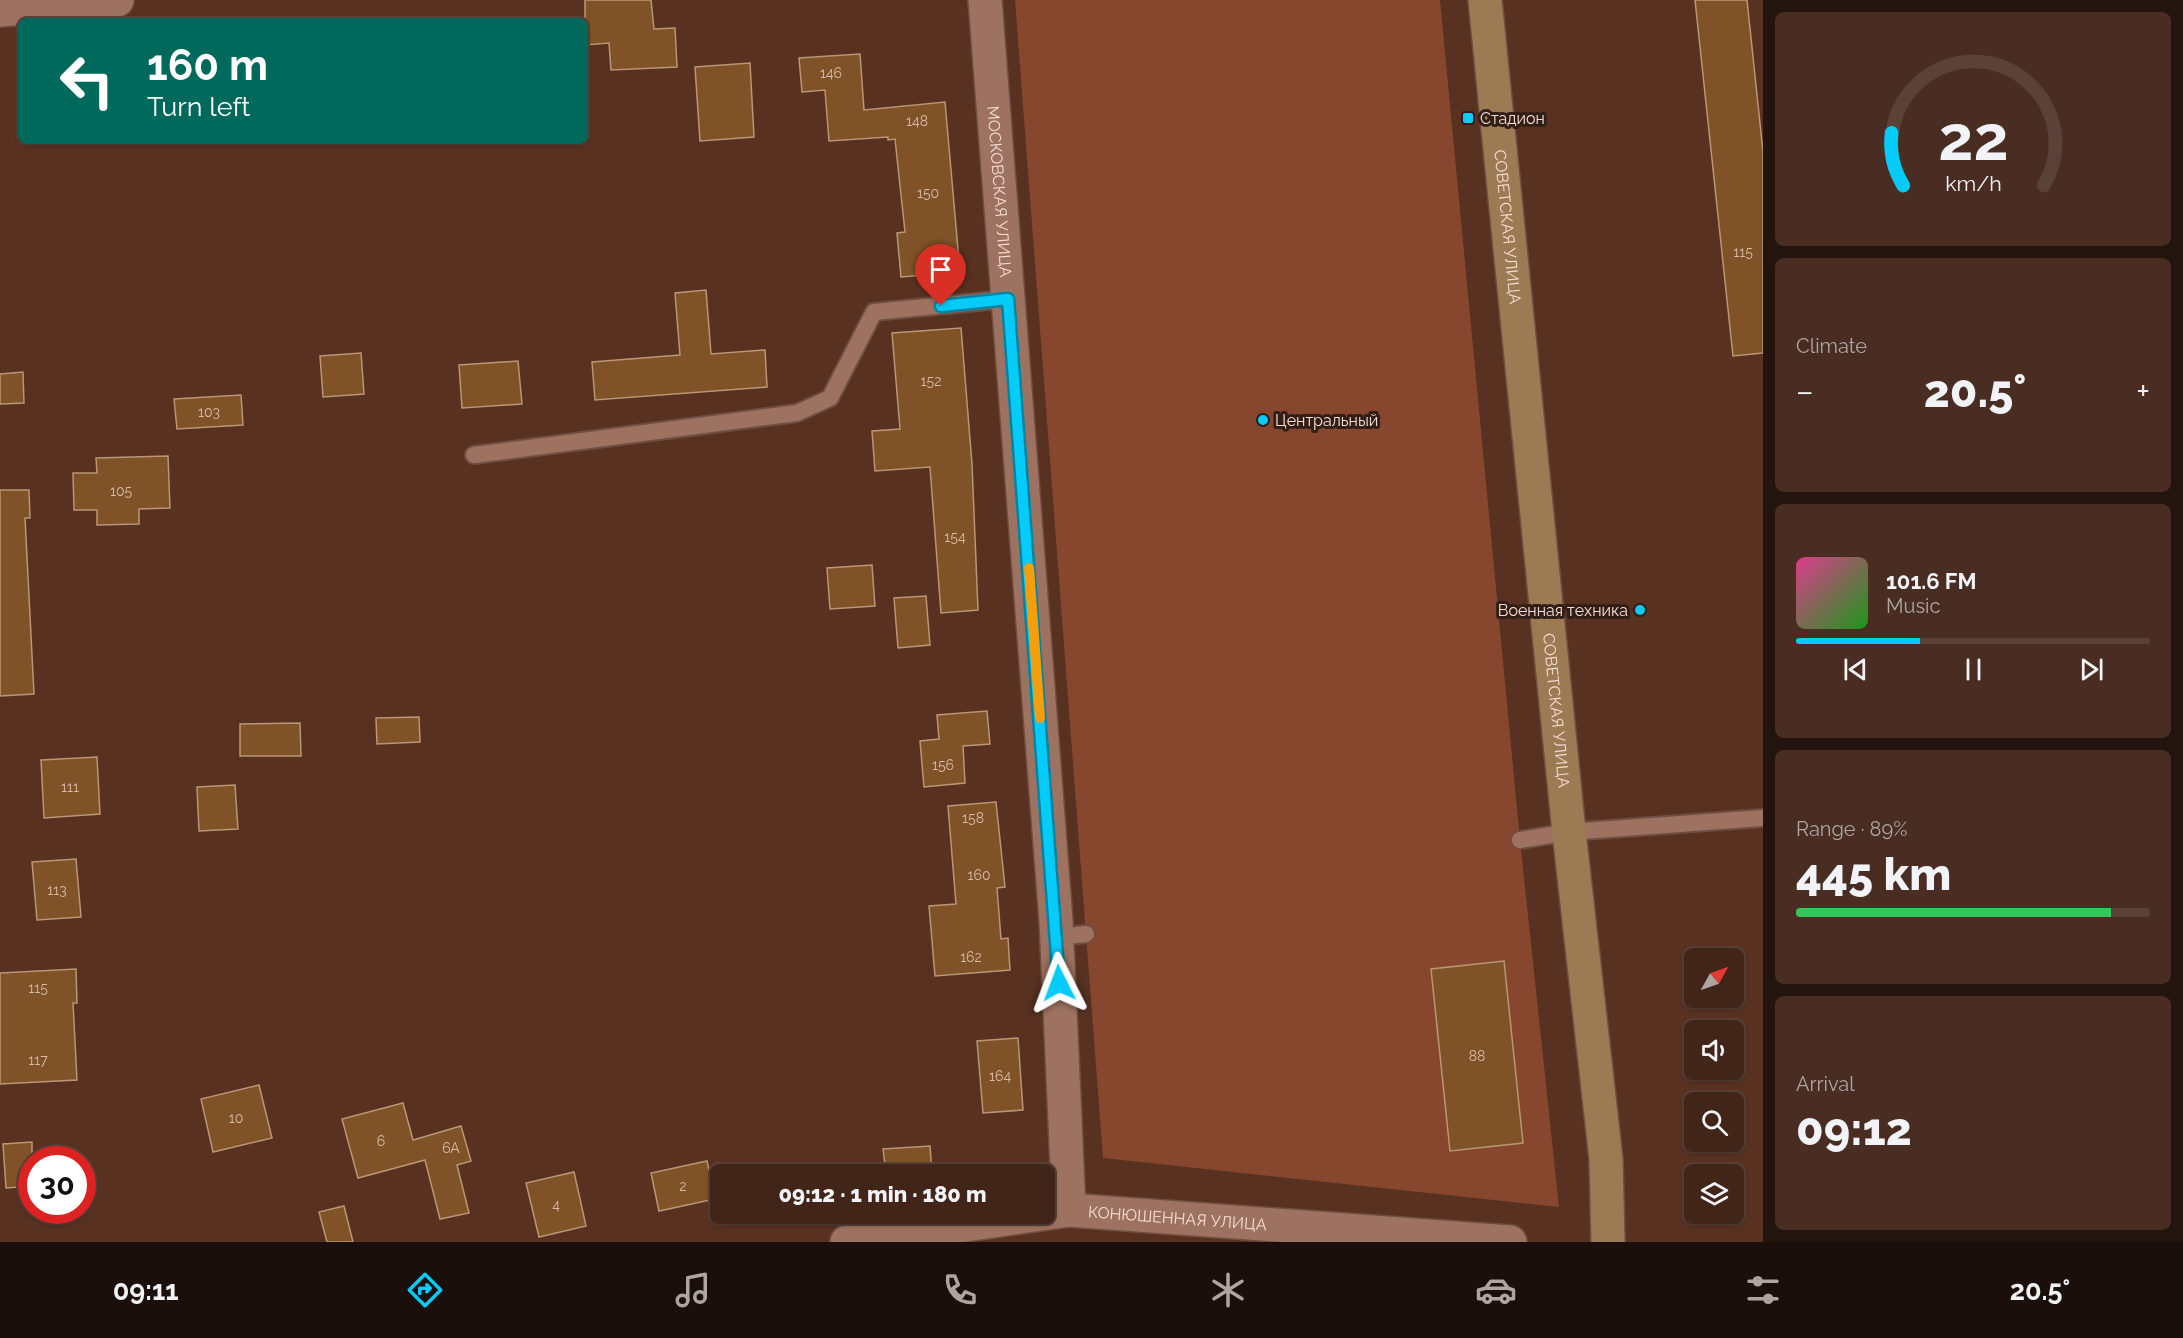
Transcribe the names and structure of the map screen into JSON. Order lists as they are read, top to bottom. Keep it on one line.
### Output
{"streets":{"main road":["СОВЕТСКАЯ УЛИЦА"],"street":["МОСКОВСКАЯ УЛИЦА","КОНЮШЕННАЯ УЛИЦА"]},"crossings":[["МОСКОВСКАЯ УЛИЦА","КОНЮШЕННАЯ УЛИЦА"]],"places":{"transit":["Стадион"],"other":["Центральный","Военная техника"]},"house_numbers":["146","148","150","115","152","103","105","154","156","111","158","160","113","162","115","88","117","164","10","6","6А","2","4"],"north":"top right","page":{"turn":["160 m","Turn left"],"tile":["Climate",["Range · 89%","445 km"],["Arrival","09:12"]],"heat":["−","20.5°","+"],"song":["101.6 FM","Music"],"limit":"30","trip":"09:12 · 1 min · 180 m","tabs":["09:11","20.5°"],"gauge":["22","km/h"]}}
